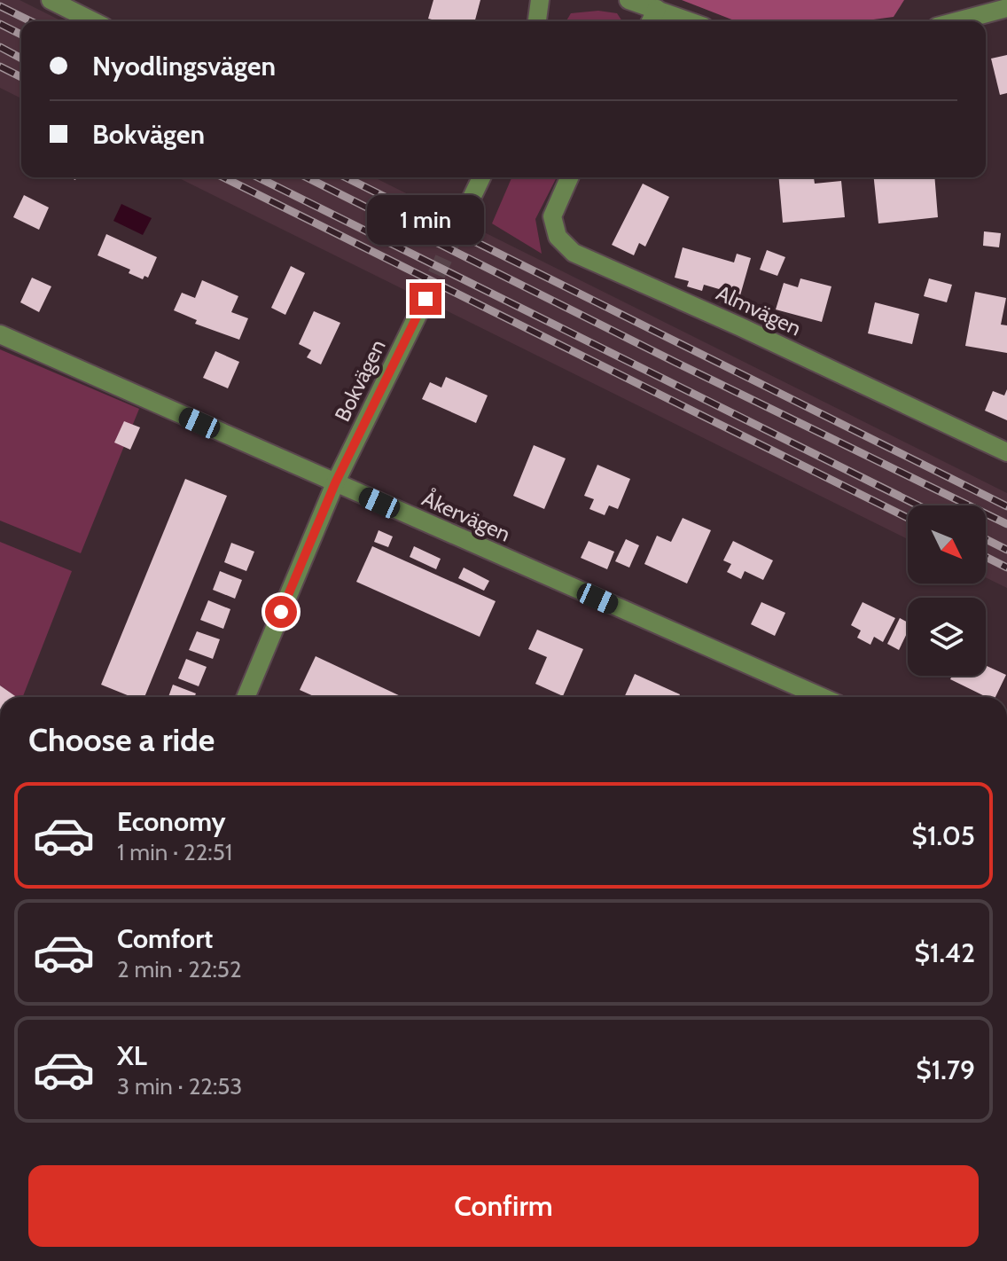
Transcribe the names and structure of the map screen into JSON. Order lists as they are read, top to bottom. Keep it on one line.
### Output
{"streets":{"street":["Almvägen","Bokvägen","Åkervägen"]},"crossings":[["Bokvägen","Åkervägen"]],"north":"bottom right","page":{"banner":["Nyodlingsvägen","Bokvägen"],"bubble":"1 min","heading":"Choose a ride","list":[{"name":"Economy","note":"1 min · 22:51","value":"$1.05"},{"name":"Comfort","note":"2 min · 22:52","value":"$1.42"},{"name":"XL","note":"3 min · 22:53","value":"$1.79"}],"buttons":"Confirm"}}
